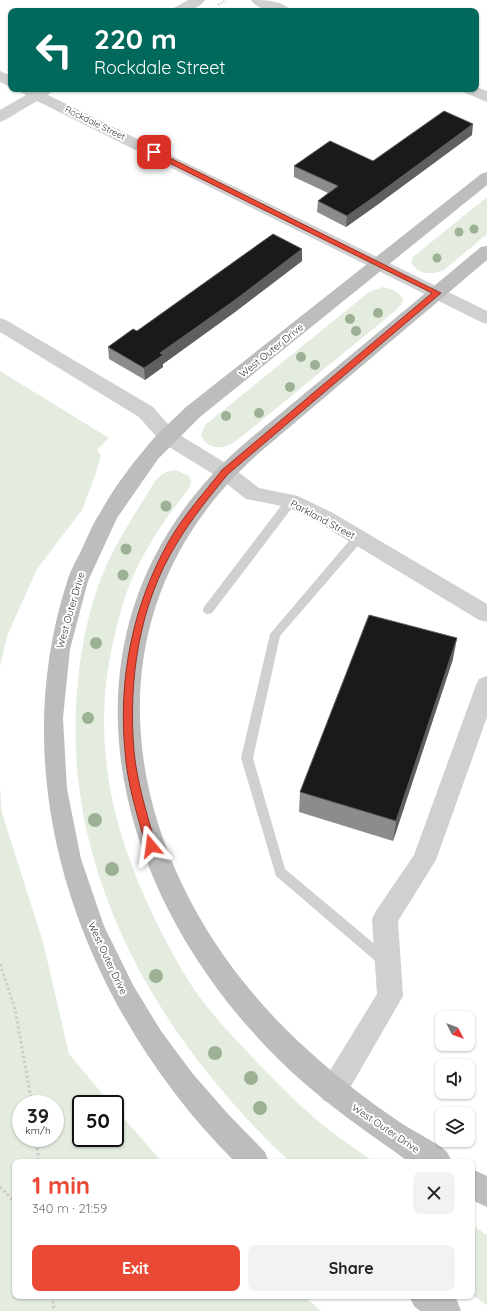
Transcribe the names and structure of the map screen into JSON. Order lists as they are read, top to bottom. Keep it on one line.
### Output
{"streets":{"main road":["West Outer Drive"],"street":["Rockdale Street","Parkland Street"]},"crossings":[["Rockdale Street","West Outer Drive"],["West Outer Drive","Parkland Street"]],"north":"bottom right","page":{"turn":["220 m","Rockdale Street"],"speed":"39 km/h","limit":"50","heading":["1 min","340 m · 21:59"],"buttons":["Exit","Share"]}}
